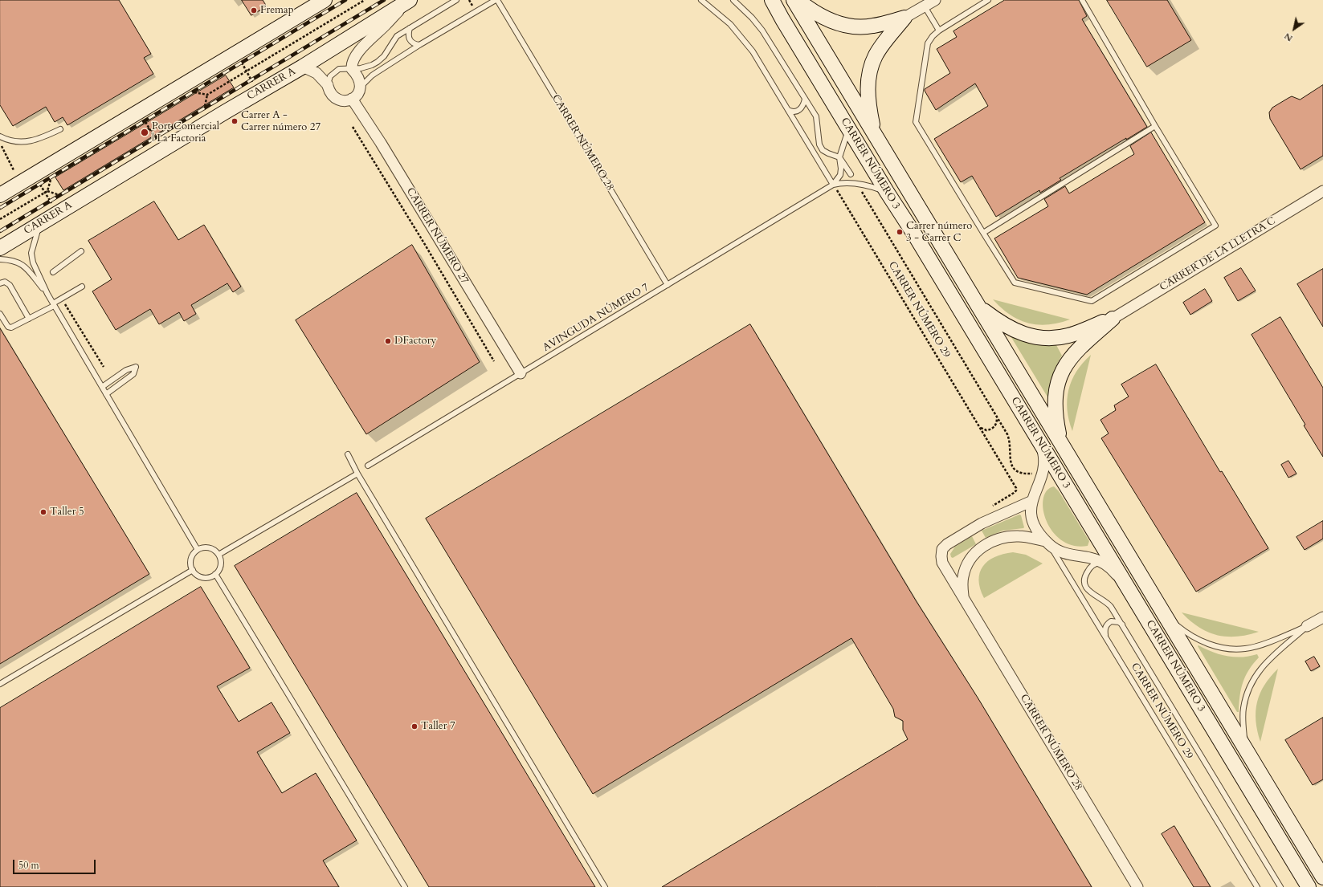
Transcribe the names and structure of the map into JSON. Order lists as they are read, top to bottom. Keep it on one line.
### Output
{"streets":{"main road":["CARRER A","CARRER NÚMERO 3"],"street":["CARRER NÚMERO 28","CARRER NÚMERO 27","CARRER DE LA LLETRA C"],"lane":["CARRER NÚMERO 29","AVINGUDA NÚMERO 7"]},"crossings":[["CARRER NÚMERO 28","AVINGUDA NÚMERO 7"],["CARRER NÚMERO 3","AVINGUDA NÚMERO 7"],["CARRER NÚMERO 27","AVINGUDA NÚMERO 7"],["CARRER NÚMERO 29","AVINGUDA NÚMERO 7"]],"places":["Fremap","Carrer A - Carrer número 27","Port Comercial | La Factoria","Carrer número 3 - Carrer C","DFactory","Taller 5","Taller 7"],"scale_bar":"50 m","north":"bottom left"}
